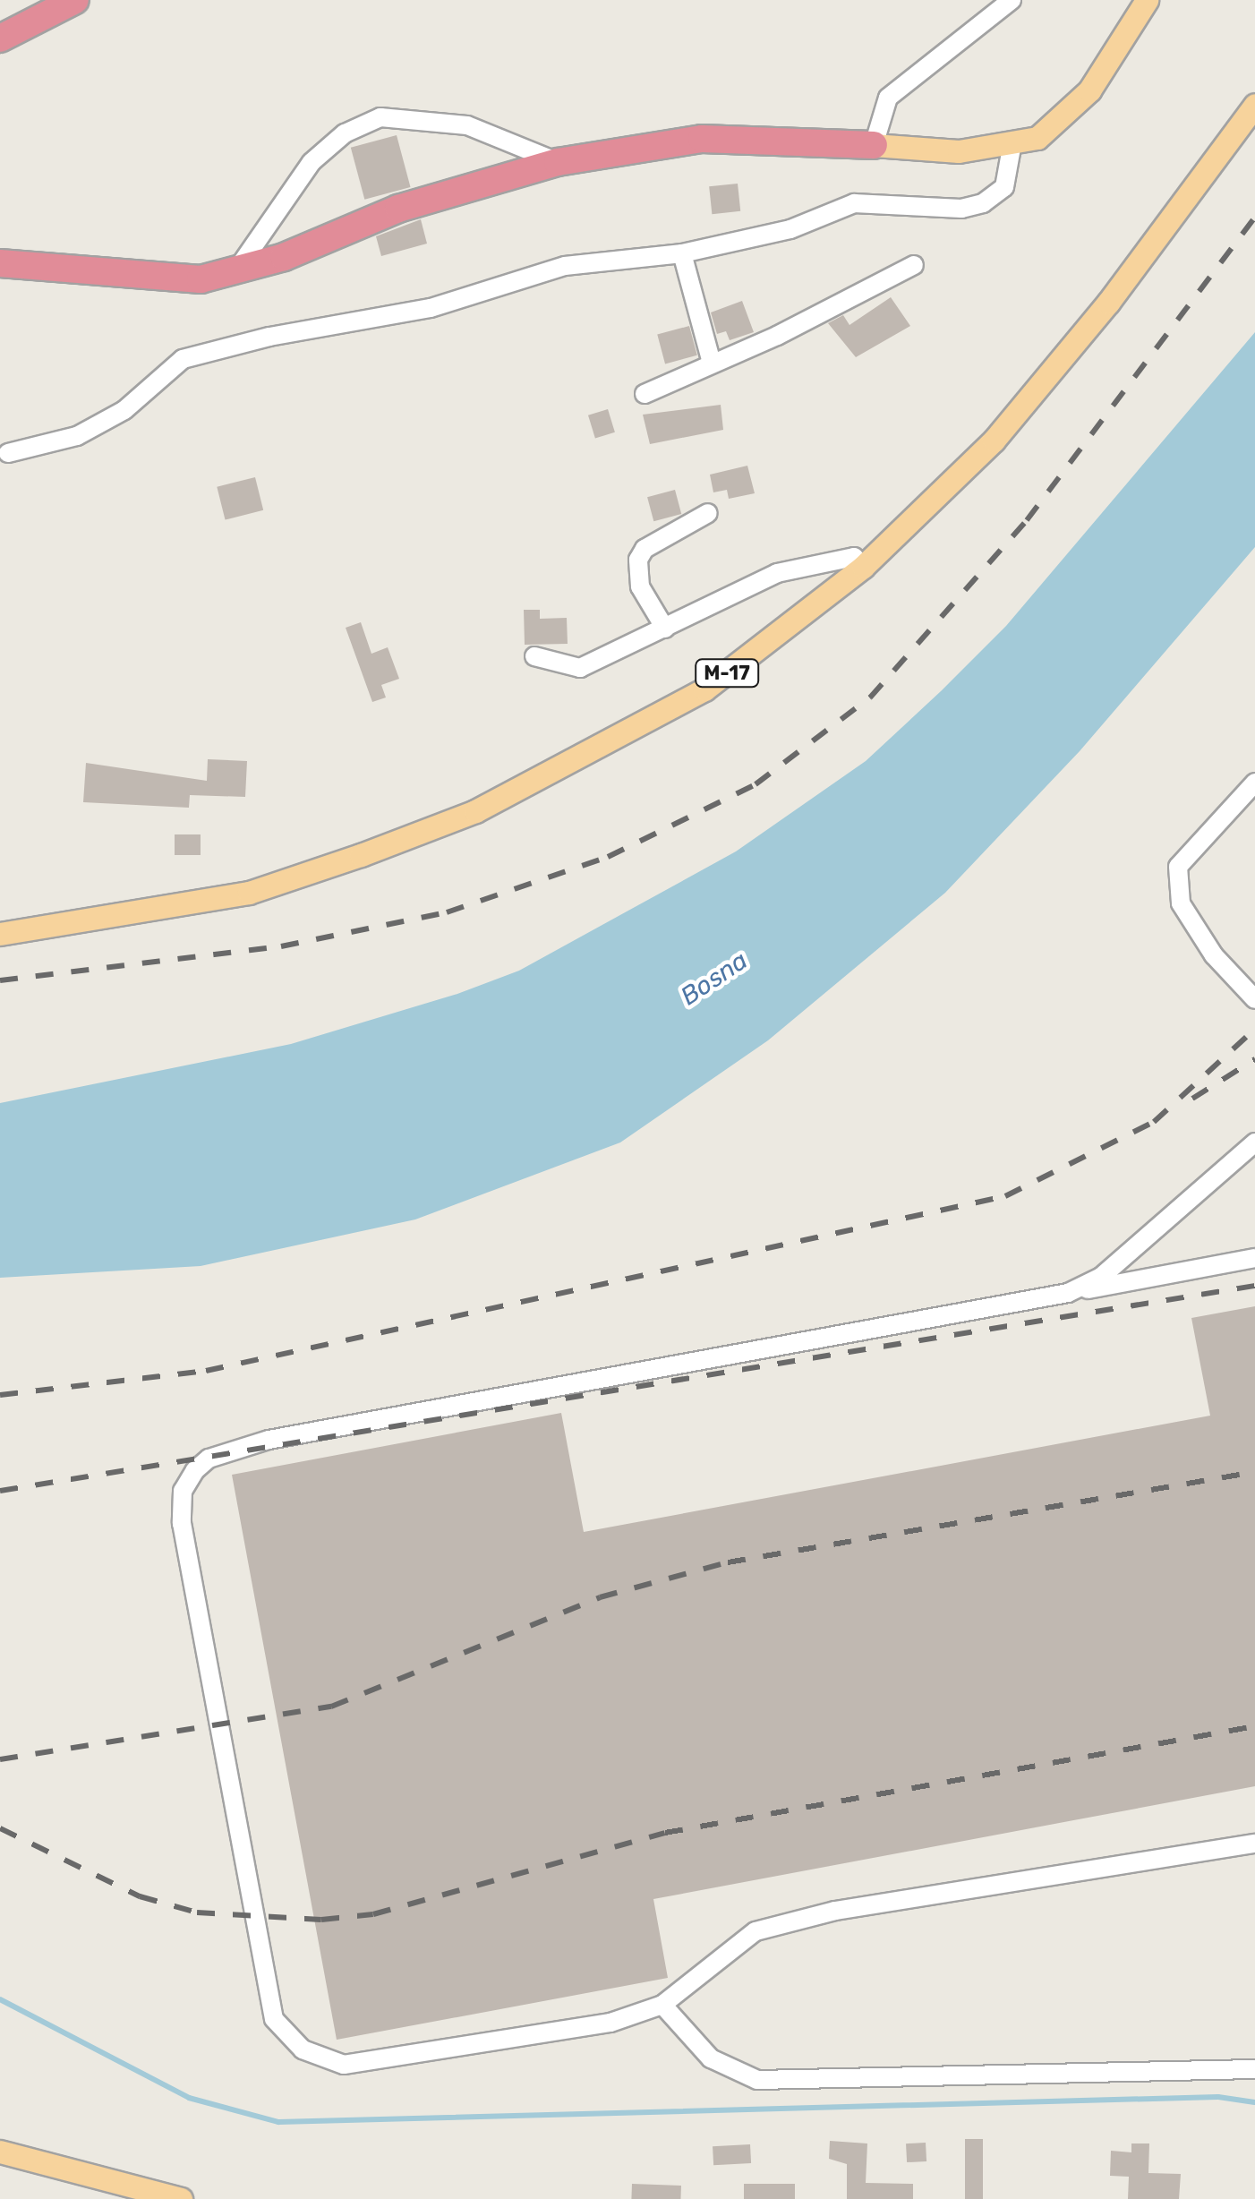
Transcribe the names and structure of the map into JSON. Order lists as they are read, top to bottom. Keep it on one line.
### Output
{"streets":{"main road":["M-17"]},"water":["Bosna"]}
